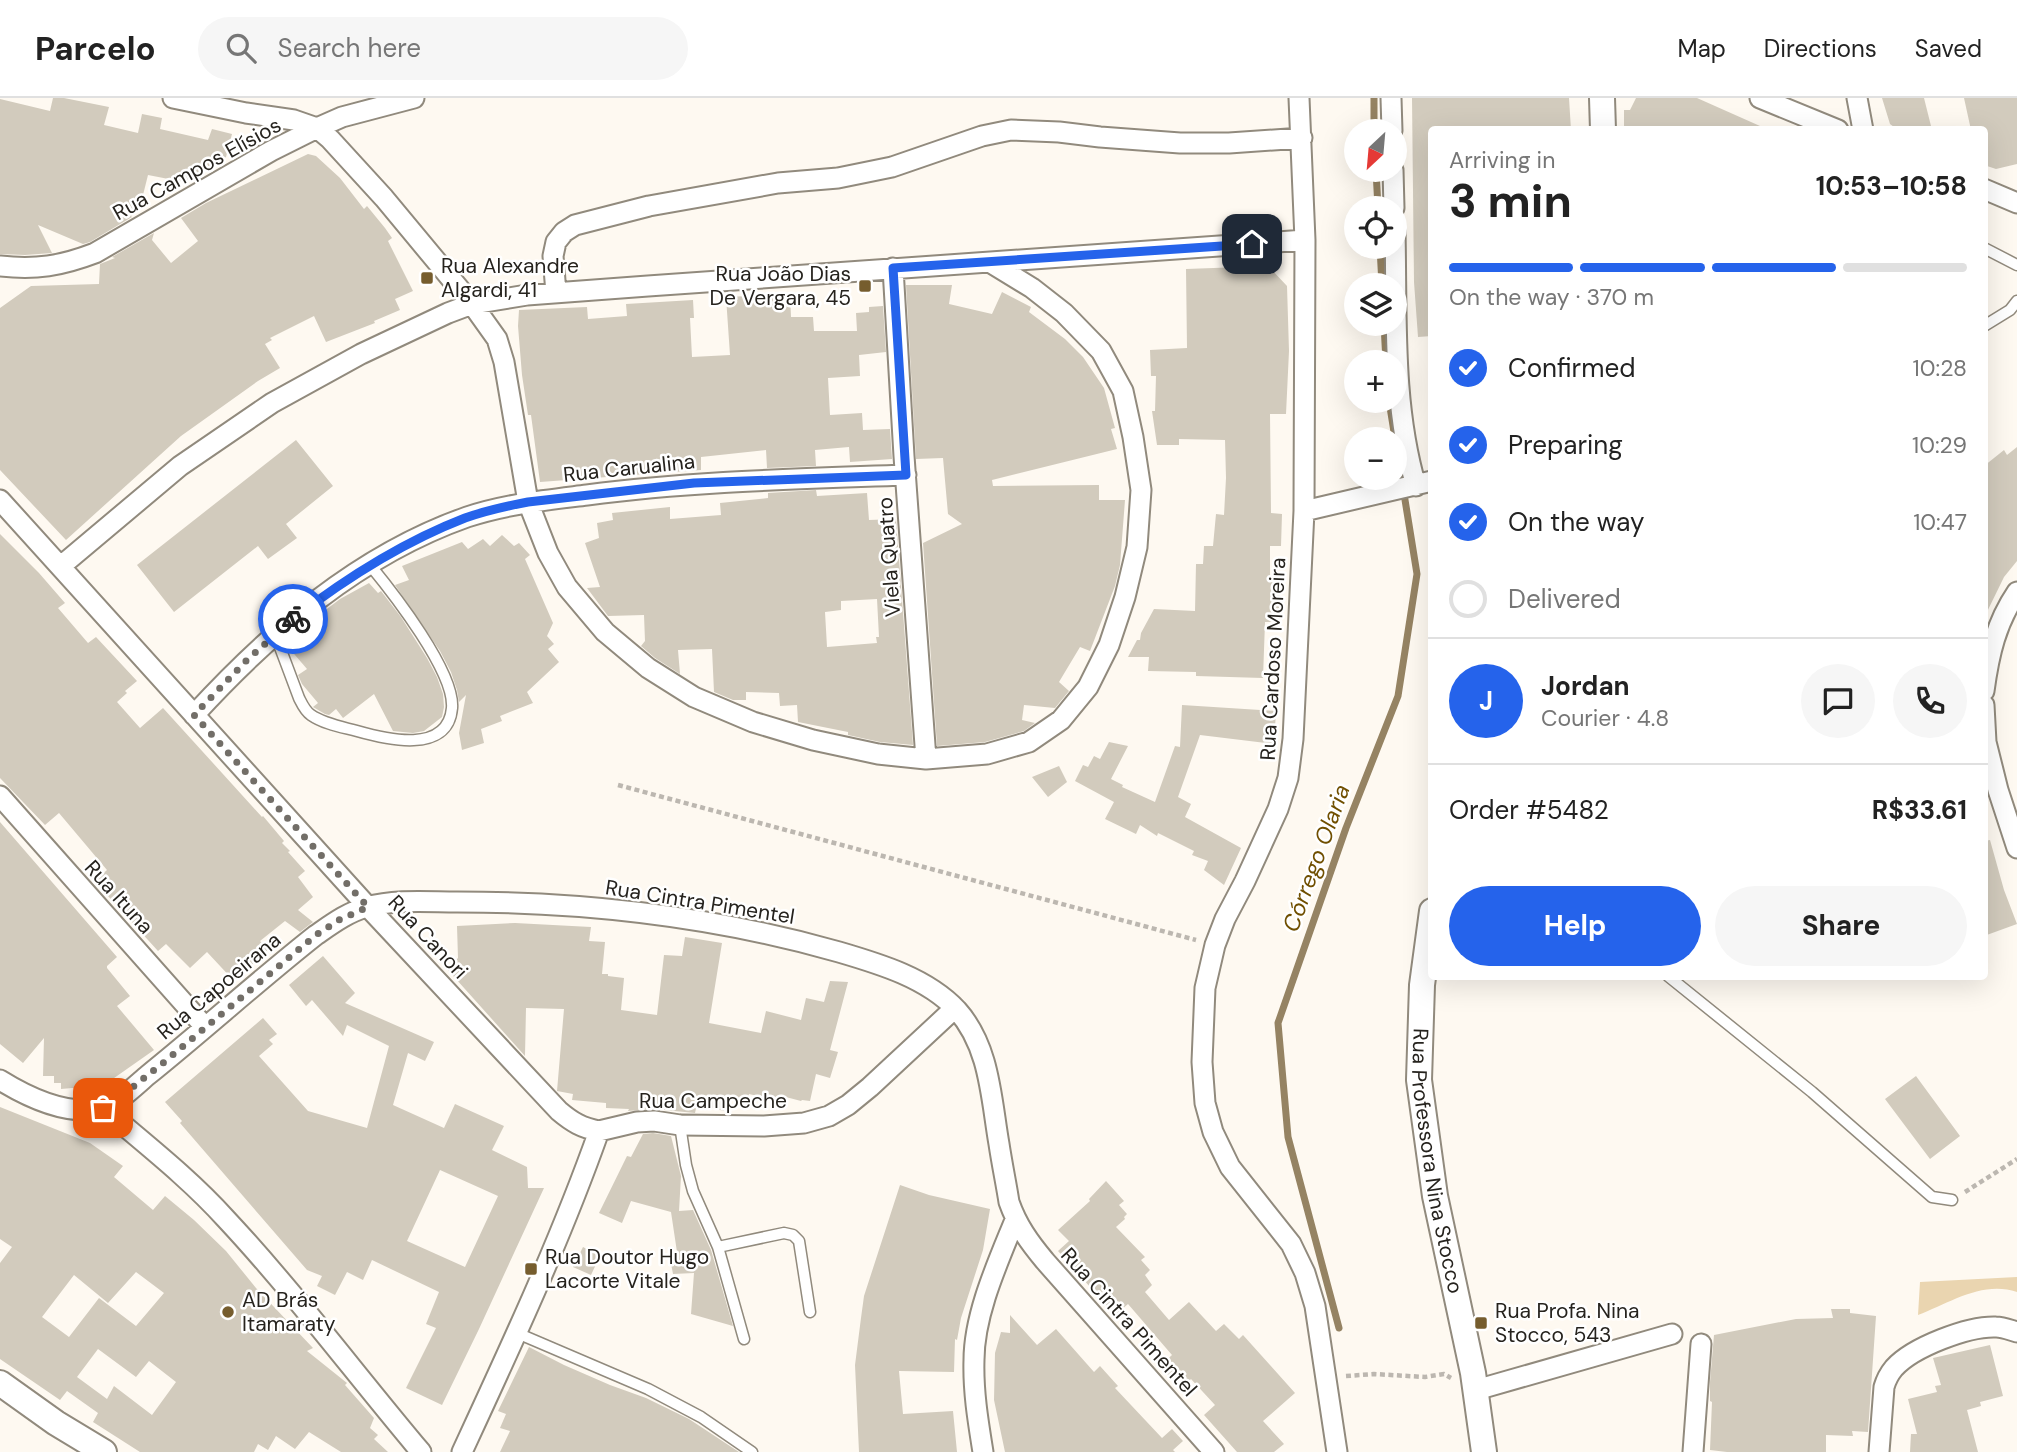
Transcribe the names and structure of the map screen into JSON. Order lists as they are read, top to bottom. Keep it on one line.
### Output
{"streets":{"street":["Rua Campos Elísios","Rua Carualina","Viela Quatro","Rua Cardoso Moreira","Rua Ituna","Rua Cintra Pimentel","Rua Canori","Rua Capoeirana","Rua Campeche","Rua Professora Nina Stocco"]},"crossings":[["Rua Carualina","Viela Quatro"],["Rua Carualina","Rua Canori"],["Rua Ituna","Rua Capoeirana"],["Rua Cintra Pimentel","Rua Canori"],["Rua Cintra Pimentel","Rua Capoeirana"],["Rua Cintra Pimentel","Rua Campeche"],["Rua Canori","Rua Capoeirana"],["Rua Canori","Rua Campeche"]],"water":["Córrego Olaria"],"places":{"transit":["Rua Alexandre Algardi, 41","Rua João Dias De Vergara, 45","Rua Doutor Hugo Lacorte Vitale","Rua Profa. Nina Stocco, 543"],"other":["AD Brás Itamaraty"]},"north":"bottom left","page":{"header":"Parcelo","search":"Search here","nav":["Map","Directions","Saved"],"map_buttons":["+","−"],"heading":["3 min","Arriving in","10:53–10:58"],"panel":["Jordan","Courier · 4.8","Order #5482","R$33.61"],"bar":"On the way · 370 m","list":[["Confirmed","10:28"],["Preparing","10:29"],["On the way","10:47"],"Delivered"],"round":"J","buttons":["Help","Share"]}}
